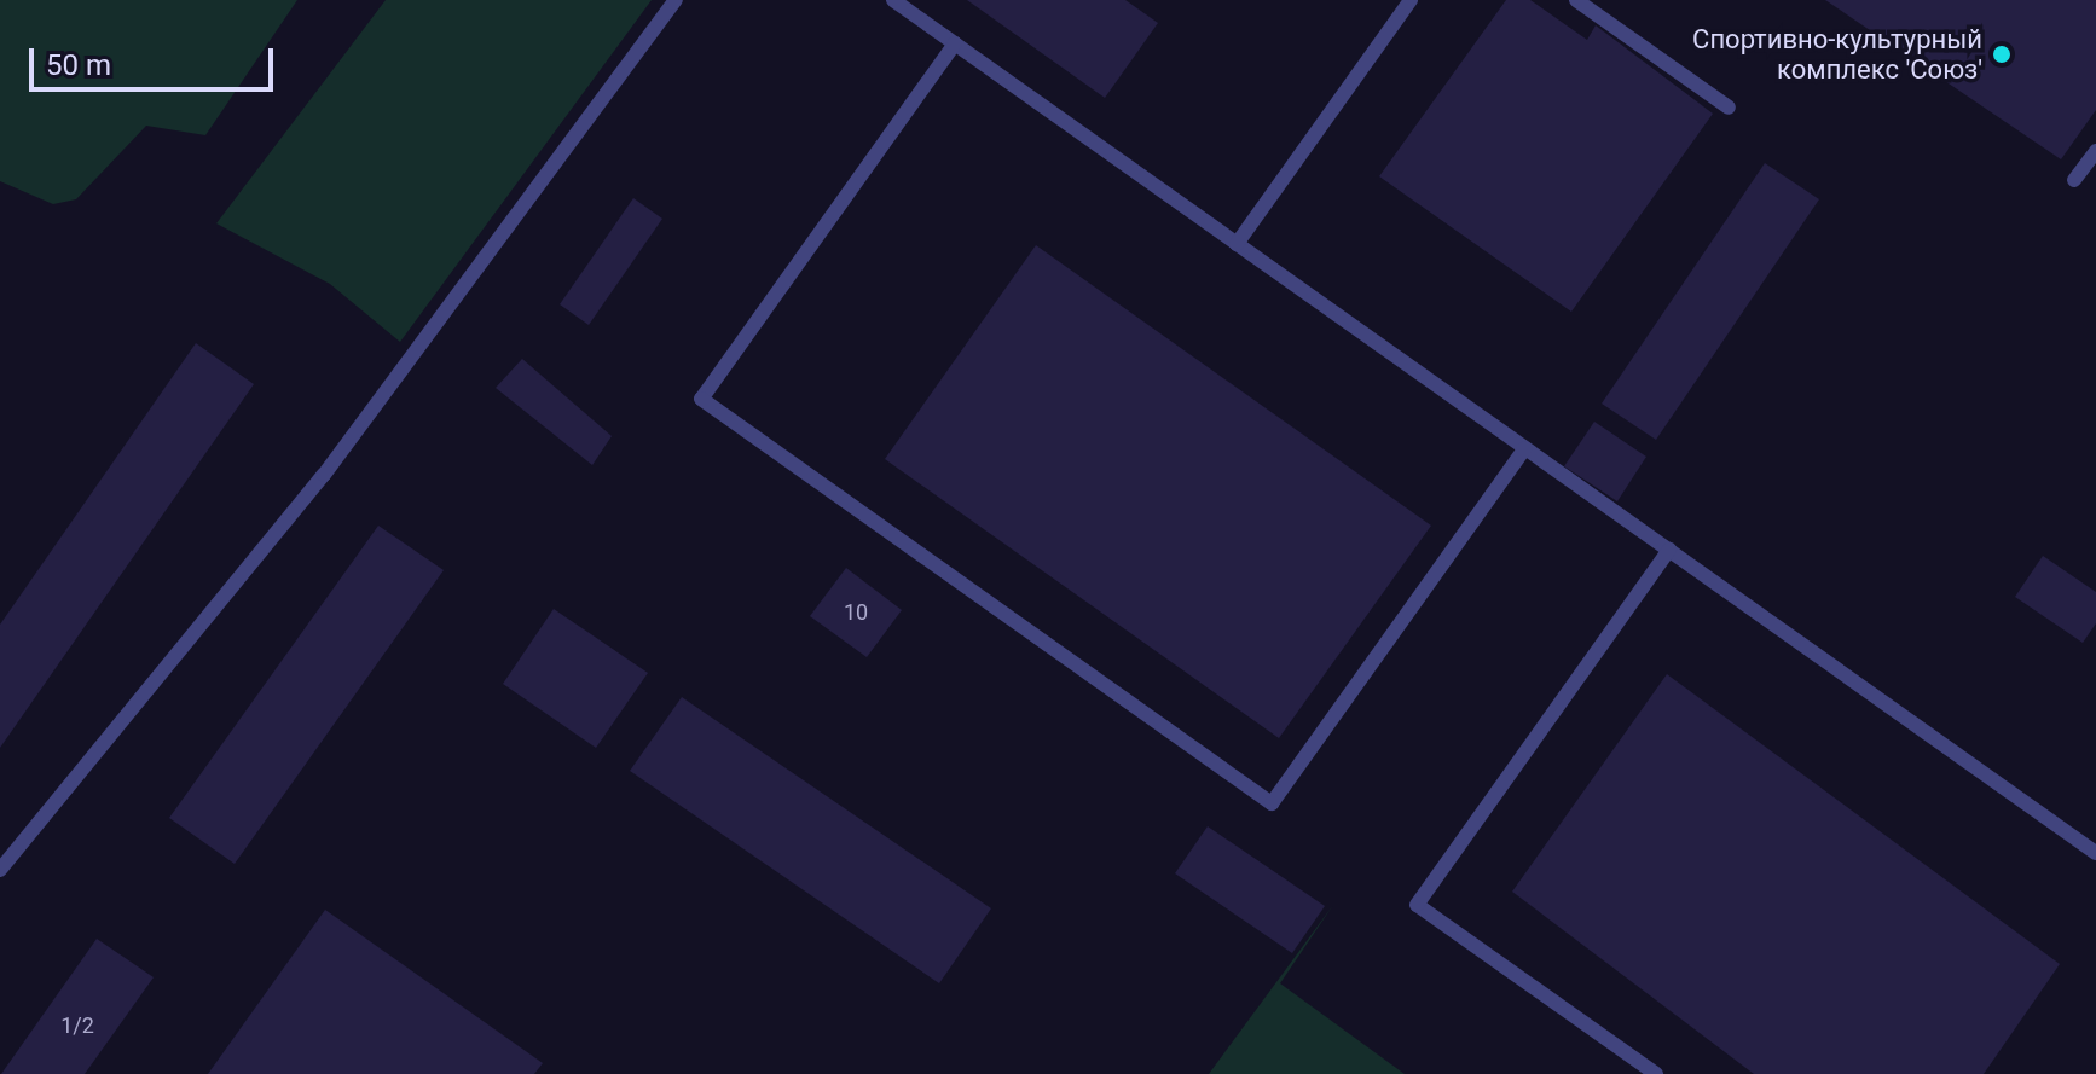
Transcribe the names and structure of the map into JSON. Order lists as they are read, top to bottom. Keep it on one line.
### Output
{"places":["Спортивно-культурный комплекс 'Союз'"],"house_numbers":["10","1/2"],"scale_bar":"50 m"}
